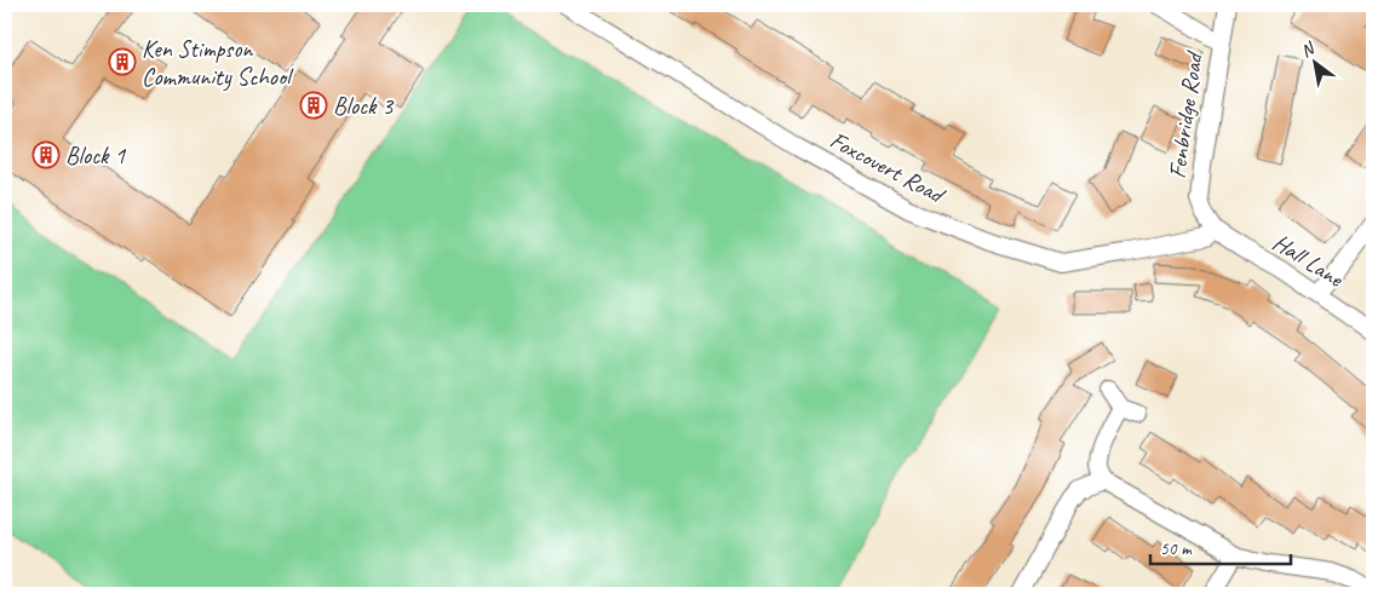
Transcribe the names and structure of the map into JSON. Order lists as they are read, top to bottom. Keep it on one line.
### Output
{"streets":{"street":["Fenbridge Road","Foxcovert Road","Hall Lane"]},"crossings":[["Fenbridge Road","Foxcovert Road"],["Fenbridge Road","Hall Lane"],["Foxcovert Road","Hall Lane"]],"places":{"building":["Ken Stimpson Community School","Block 3","Block 1"]},"scale_bar":"50 m","north":"top left"}
